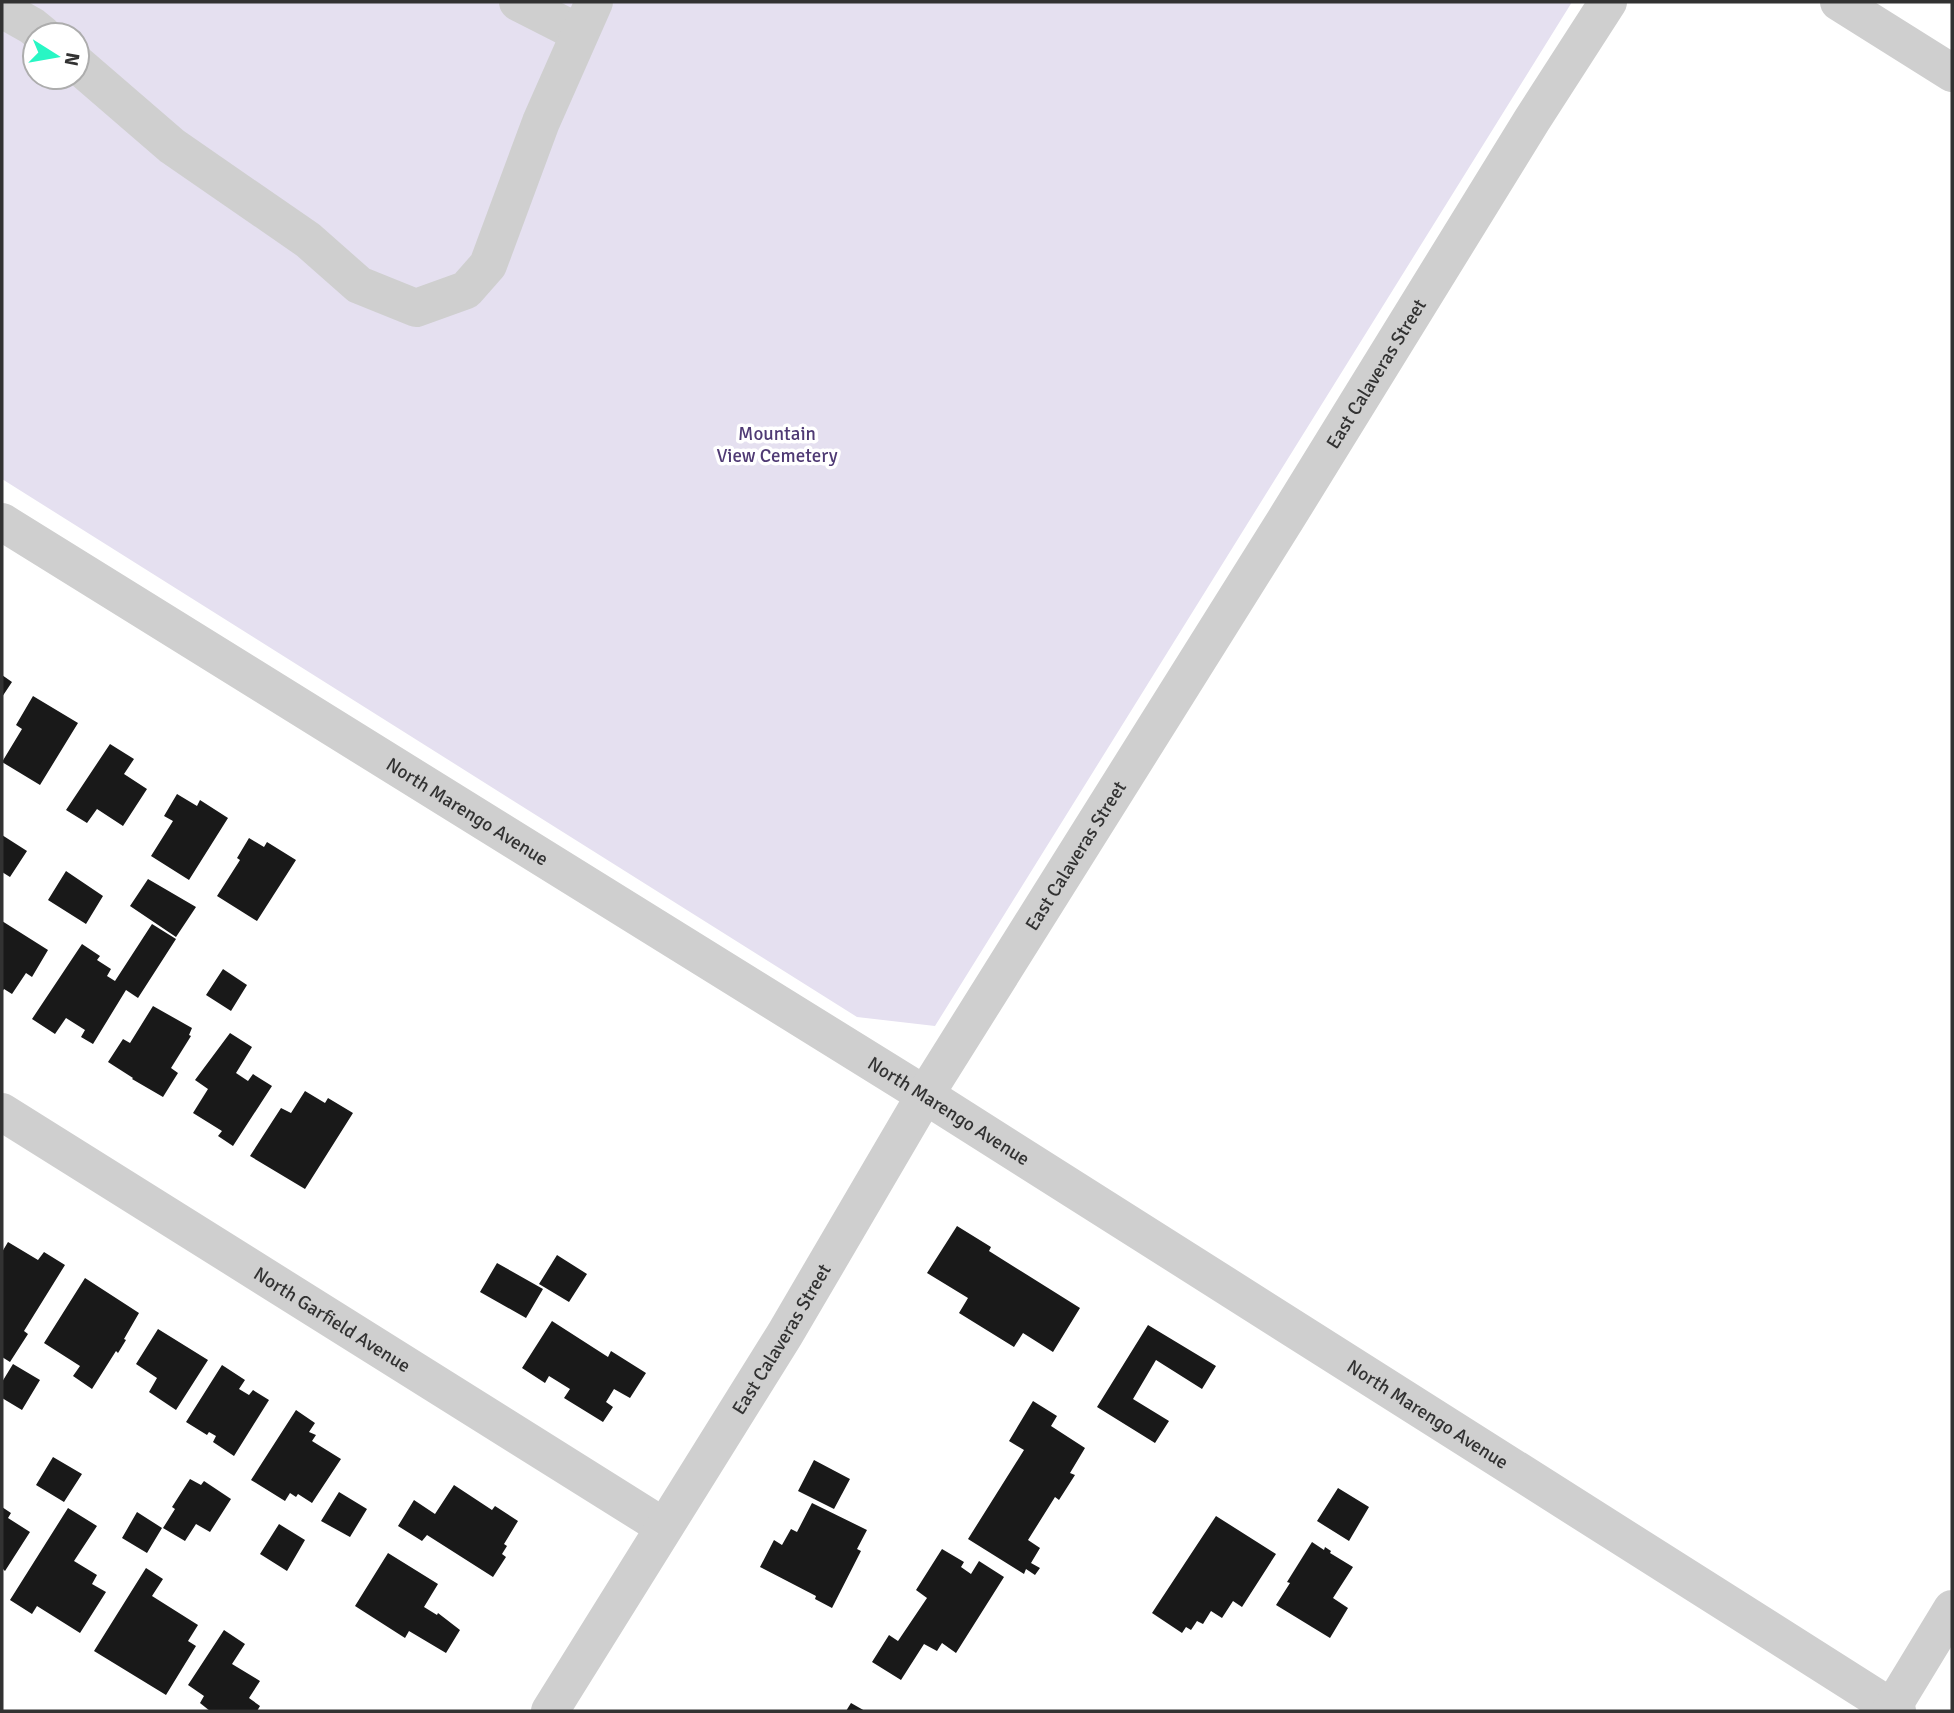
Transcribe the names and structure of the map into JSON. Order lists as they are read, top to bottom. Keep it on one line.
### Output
{"streets":{"street":["East Calaveras Street","North Marengo Avenue","North Garfield Avenue"]},"crossings":[["East Calaveras Street","North Marengo Avenue"],["East Calaveras Street","North Garfield Avenue"]],"parks":["Mountain View Cemetery"],"north":"right"}
